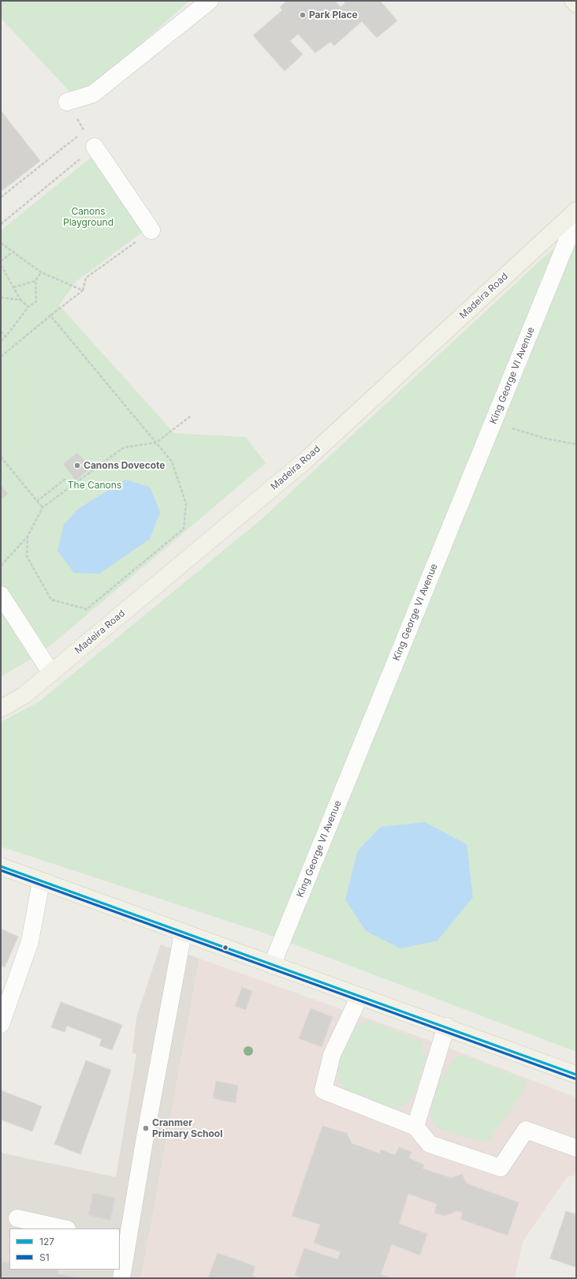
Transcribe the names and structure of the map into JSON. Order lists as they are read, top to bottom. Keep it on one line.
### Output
{"streets":{"main road":["Madeira Road"],"street":["King George VI Avenue"]},"parks":["Canons Playground","The Canons"],"places":["Park Place","Canons Dovecote","Cranmer Primary School"],"lines":["transit line 127","transit line S1"],"legend":["127","S1"]}
